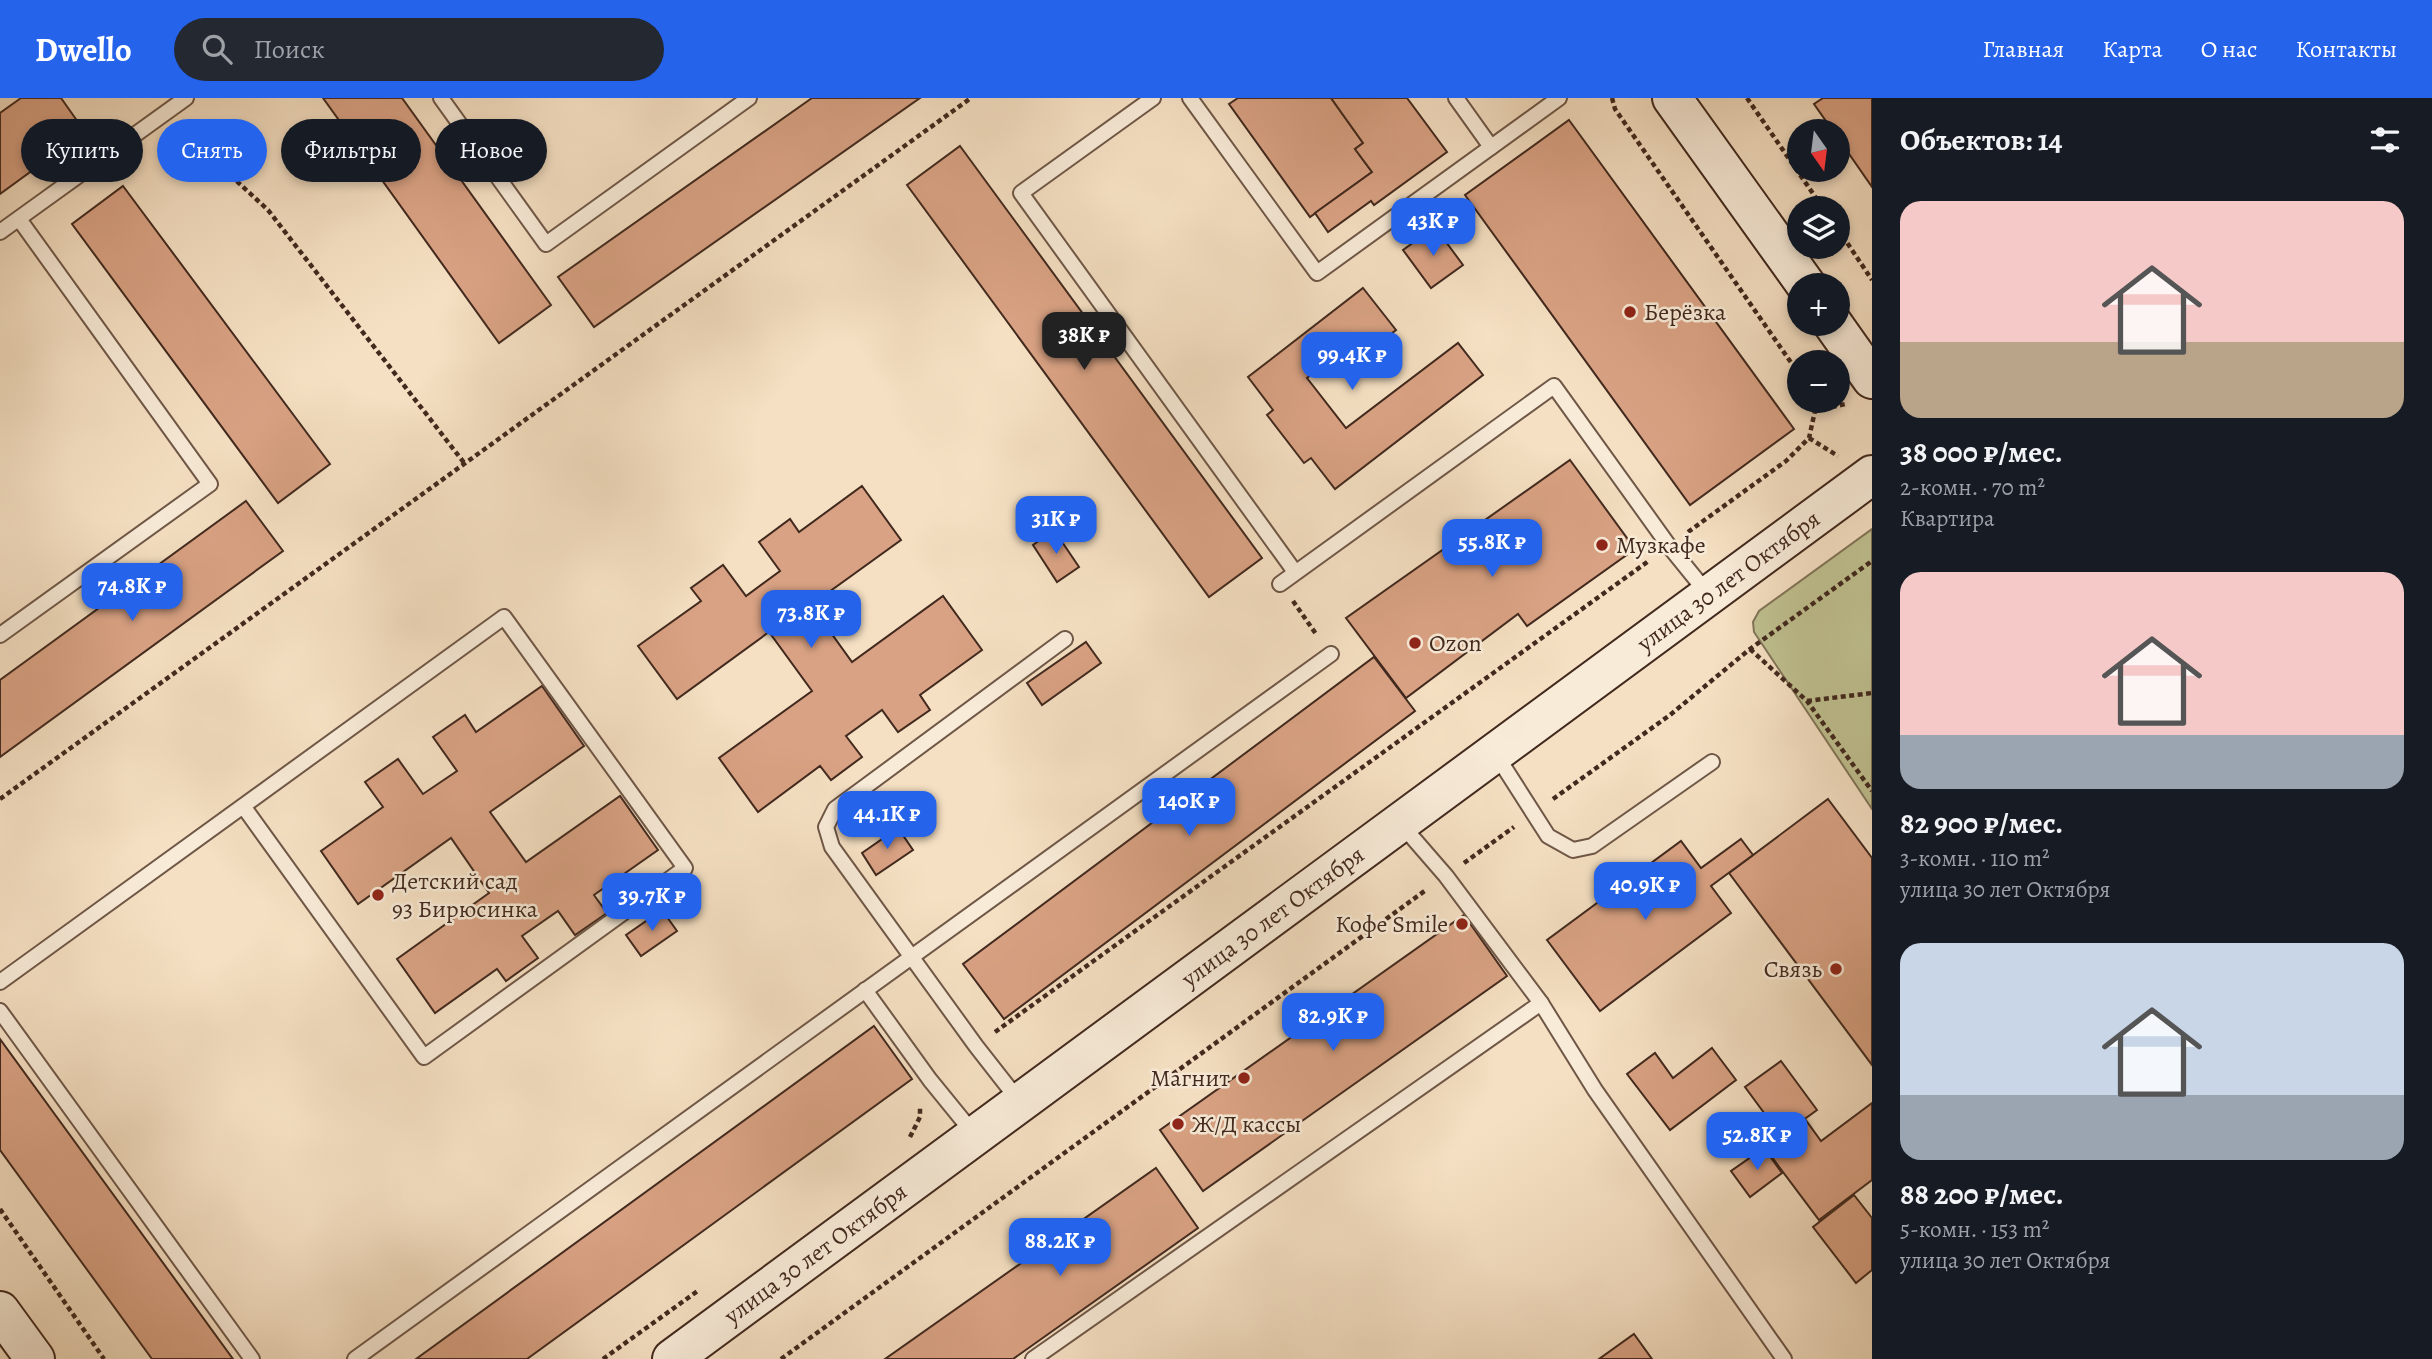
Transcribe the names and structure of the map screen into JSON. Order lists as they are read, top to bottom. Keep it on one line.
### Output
{"streets":{"street":["улица 30 лет Октября"]},"places":["Берёзка","Музкафе","Ozon","Детский сад 93 Бирюсинка","Кофе Smile","Связь","Магнит","Ж/Д кассы"],"north":"bottom","page":{"header":"Dwello","search":"Поиск","nav":["Главная","Карта","О нас","Контакты"],"heading":"Объектов: 14","map_buttons":["+","−"],"chip":["Купить","Снять","Фильтры","Новое"],"list":[{"name":"38 000 ₽/мес.","note":"2-комн. · 70 m² · Квартира"},{"name":"82 900 ₽/мес.","note":"3-комн. · 110 m² · улица 30 лет Октября"},{"name":"88 200 ₽/мес.","note":"5-комн. · 153 m² · улица 30 лет Октября"}],"price":["43K ₽","38K ₽","99.4K ₽","31K ₽","55.8K ₽","74.8K ₽","73.8K ₽","140K ₽","44.1K ₽","40.9K ₽","39.7K ₽","82.9K ₽","52.8K ₽","88.2K ₽"]}}
